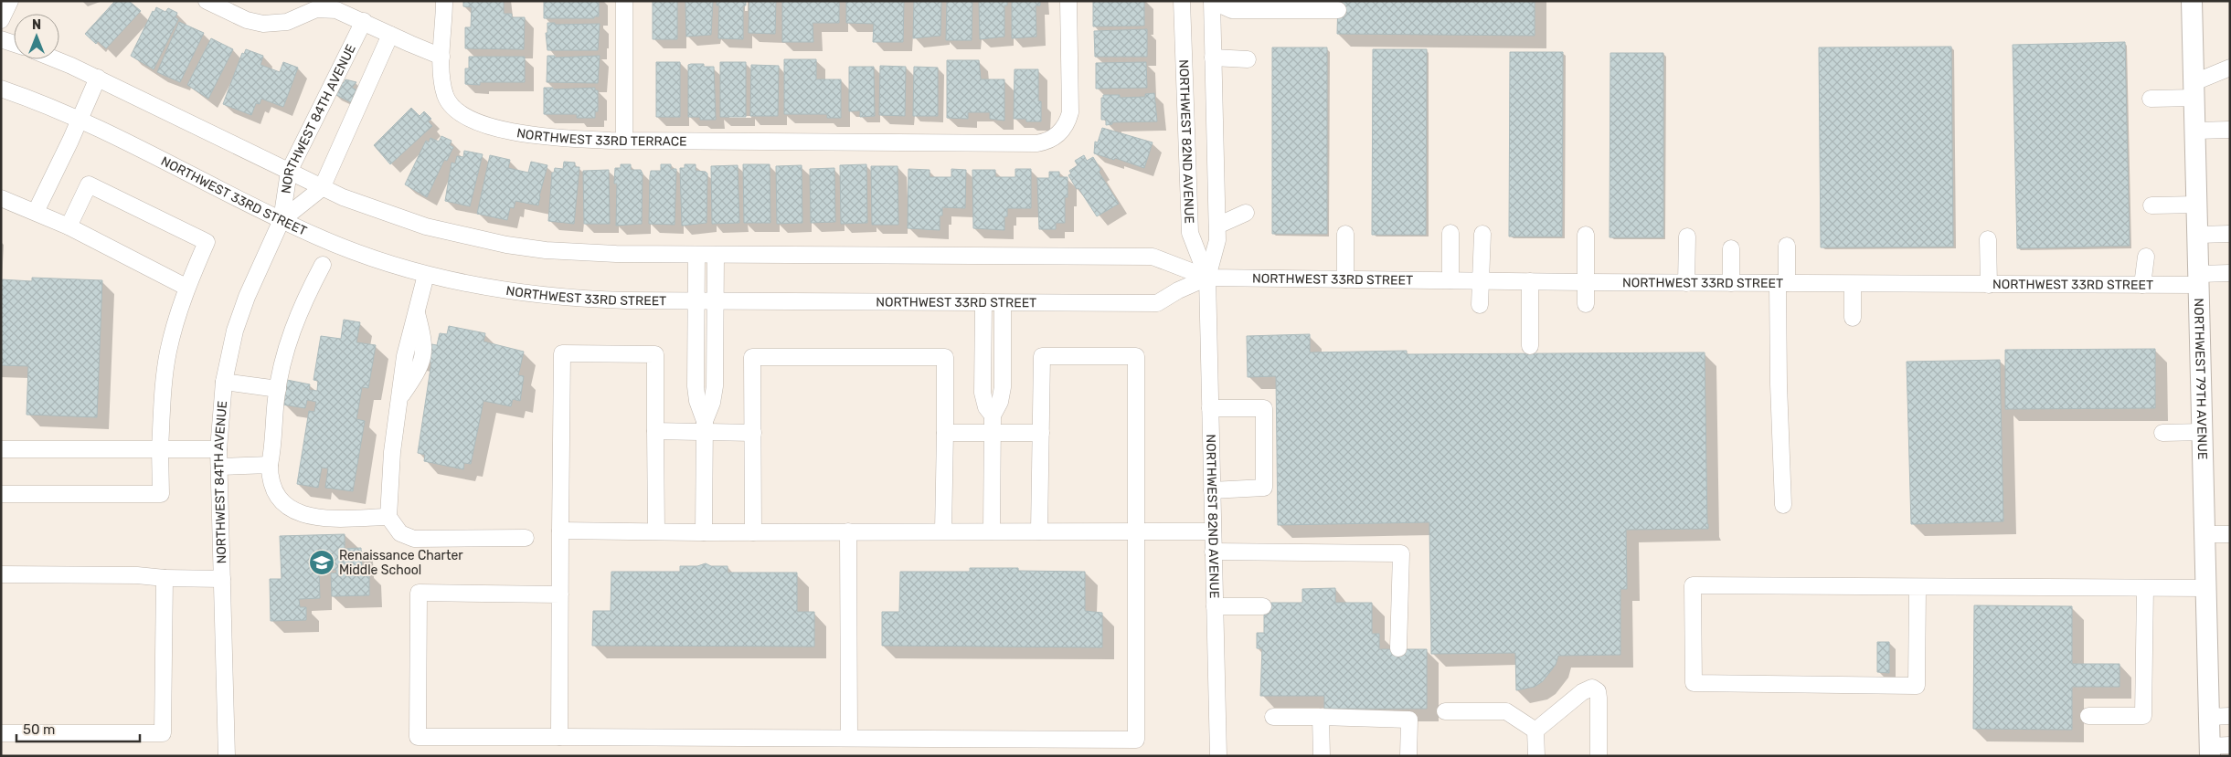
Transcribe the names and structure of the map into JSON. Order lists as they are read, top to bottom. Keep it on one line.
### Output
{"streets":{"main road":["NORTHWEST 79TH AVENUE"],"street":["NORTHWEST 84TH AVENUE","NORTHWEST 33RD TERRACE","NORTHWEST 82ND AVENUE","NORTHWEST 33RD STREET"]},"crossings":[["NORTHWEST 84TH AVENUE","NORTHWEST 33RD STREET"],["NORTHWEST 82ND AVENUE","NORTHWEST 33RD STREET"],["NORTHWEST 33RD STREET","NORTHWEST 79TH AVENUE"]],"places":{"school or university":["Renaissance Charter Middle School"]},"scale_bar":"50 m","north":"top"}
